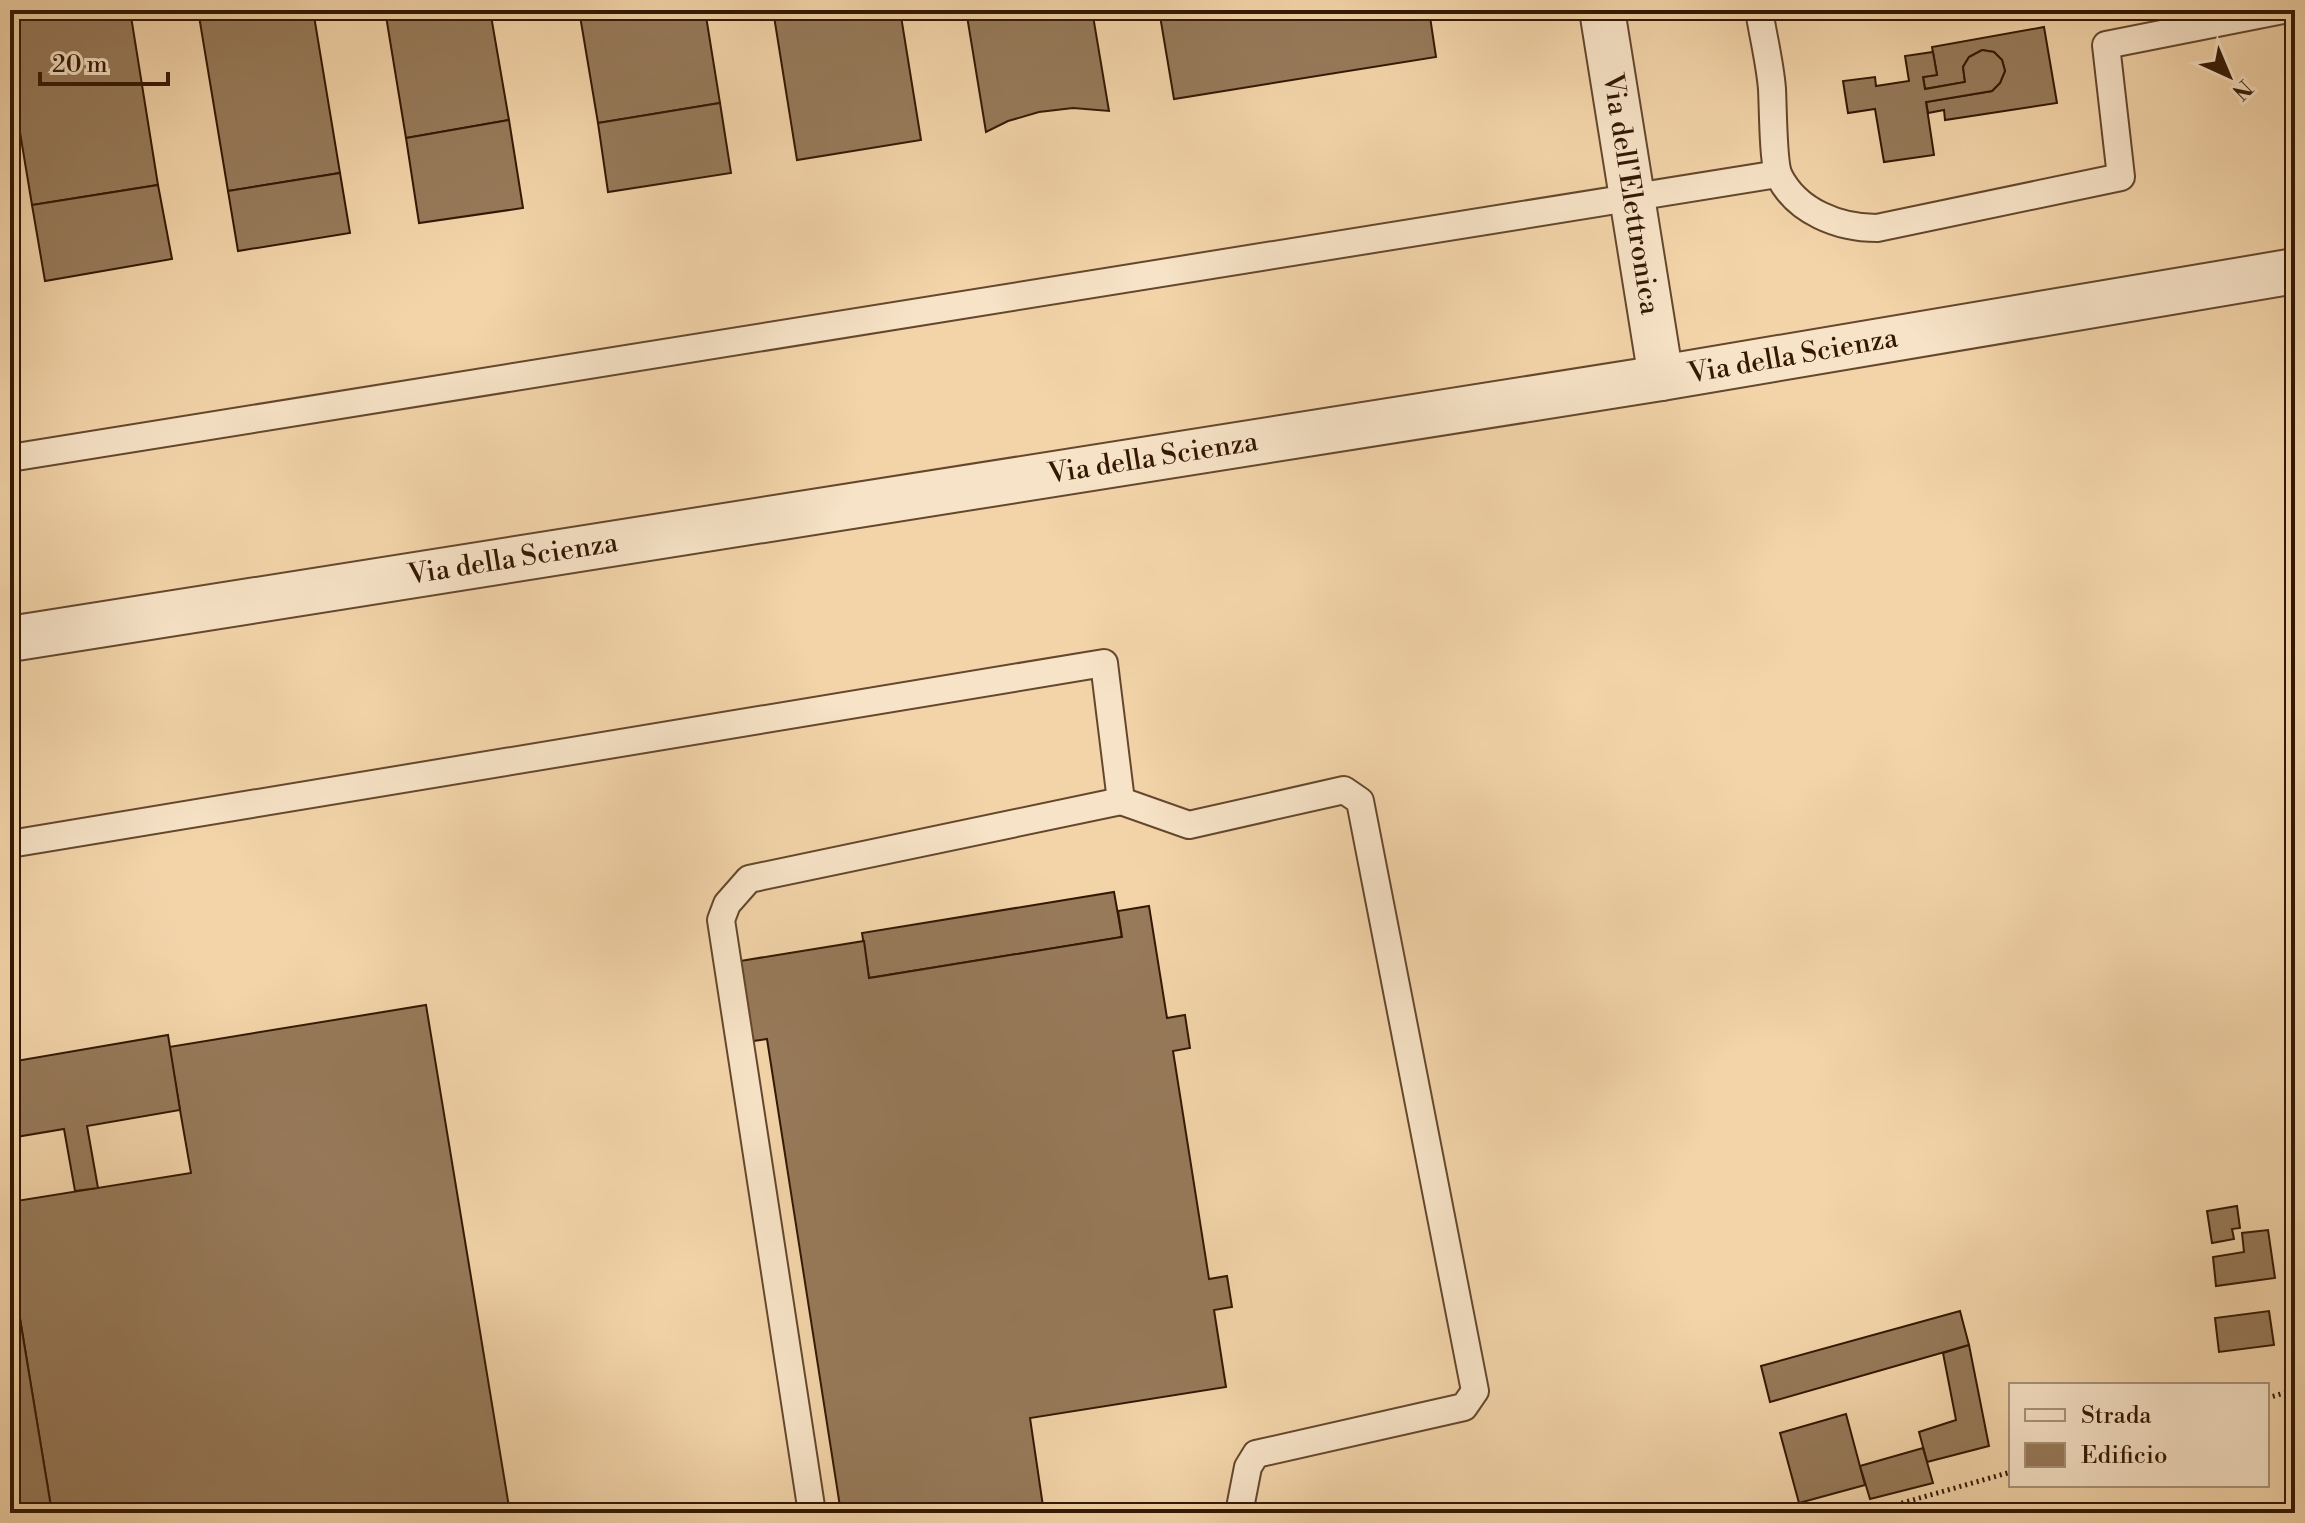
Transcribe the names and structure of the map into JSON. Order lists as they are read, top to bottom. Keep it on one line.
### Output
{"streets":{"street":["Via dell'Elettronica","Via della Scienza"]},"crossings":[["Via dell'Elettronica","Via della Scienza"]],"legend":["Strada","Edificio"],"scale_bar":"20 m","north":"bottom right"}
